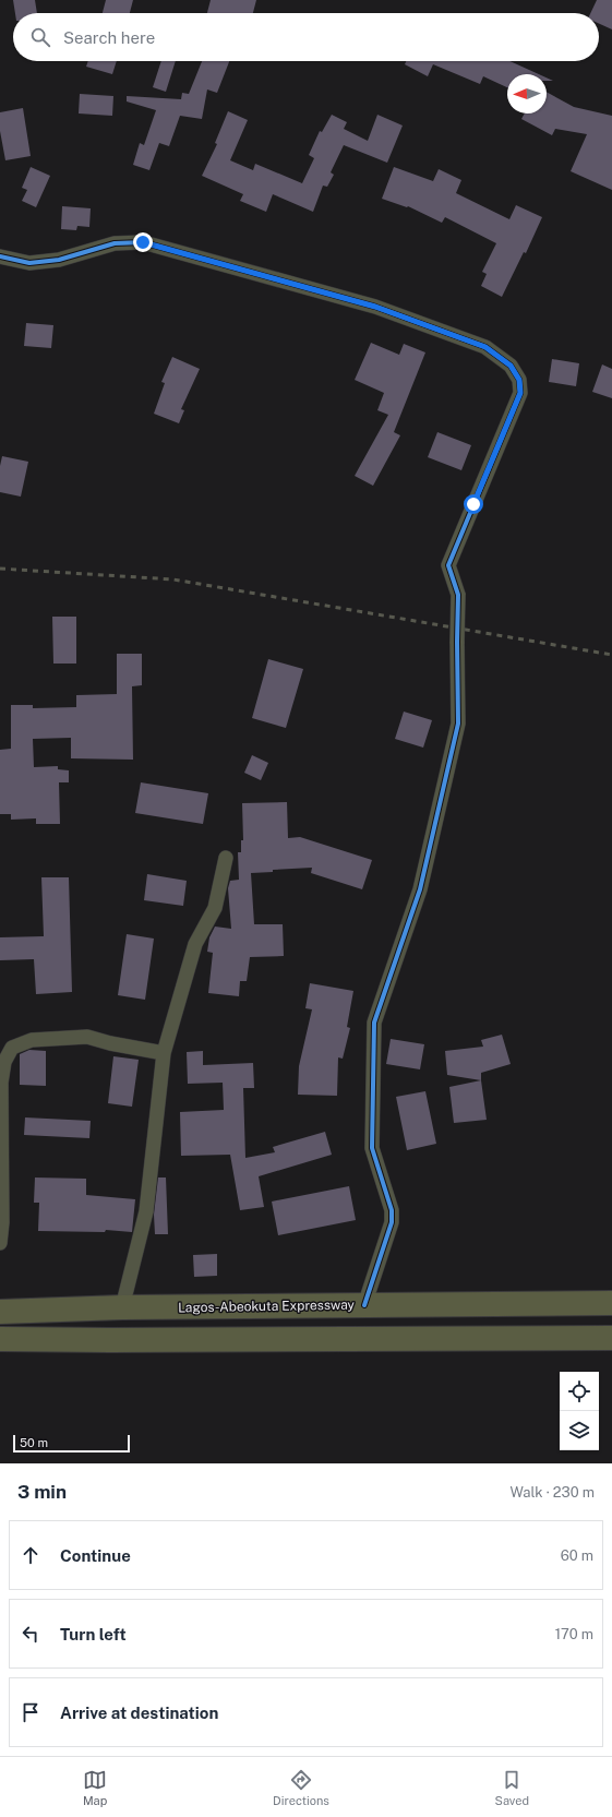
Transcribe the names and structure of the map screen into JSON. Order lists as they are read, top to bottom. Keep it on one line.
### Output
{"streets":{"highway":["Lagos-Abeokuta Expressway"]},"scale_bar":"50 m","north":"left","page":{"search":"Search here","scale":"50 m","heading":["3 min","Walk · 230 m"],"list":[["Continue","60 m"],["Turn left","170 m"],"Arrive at destination"],"nav":["Map","Directions","Saved"]}}
